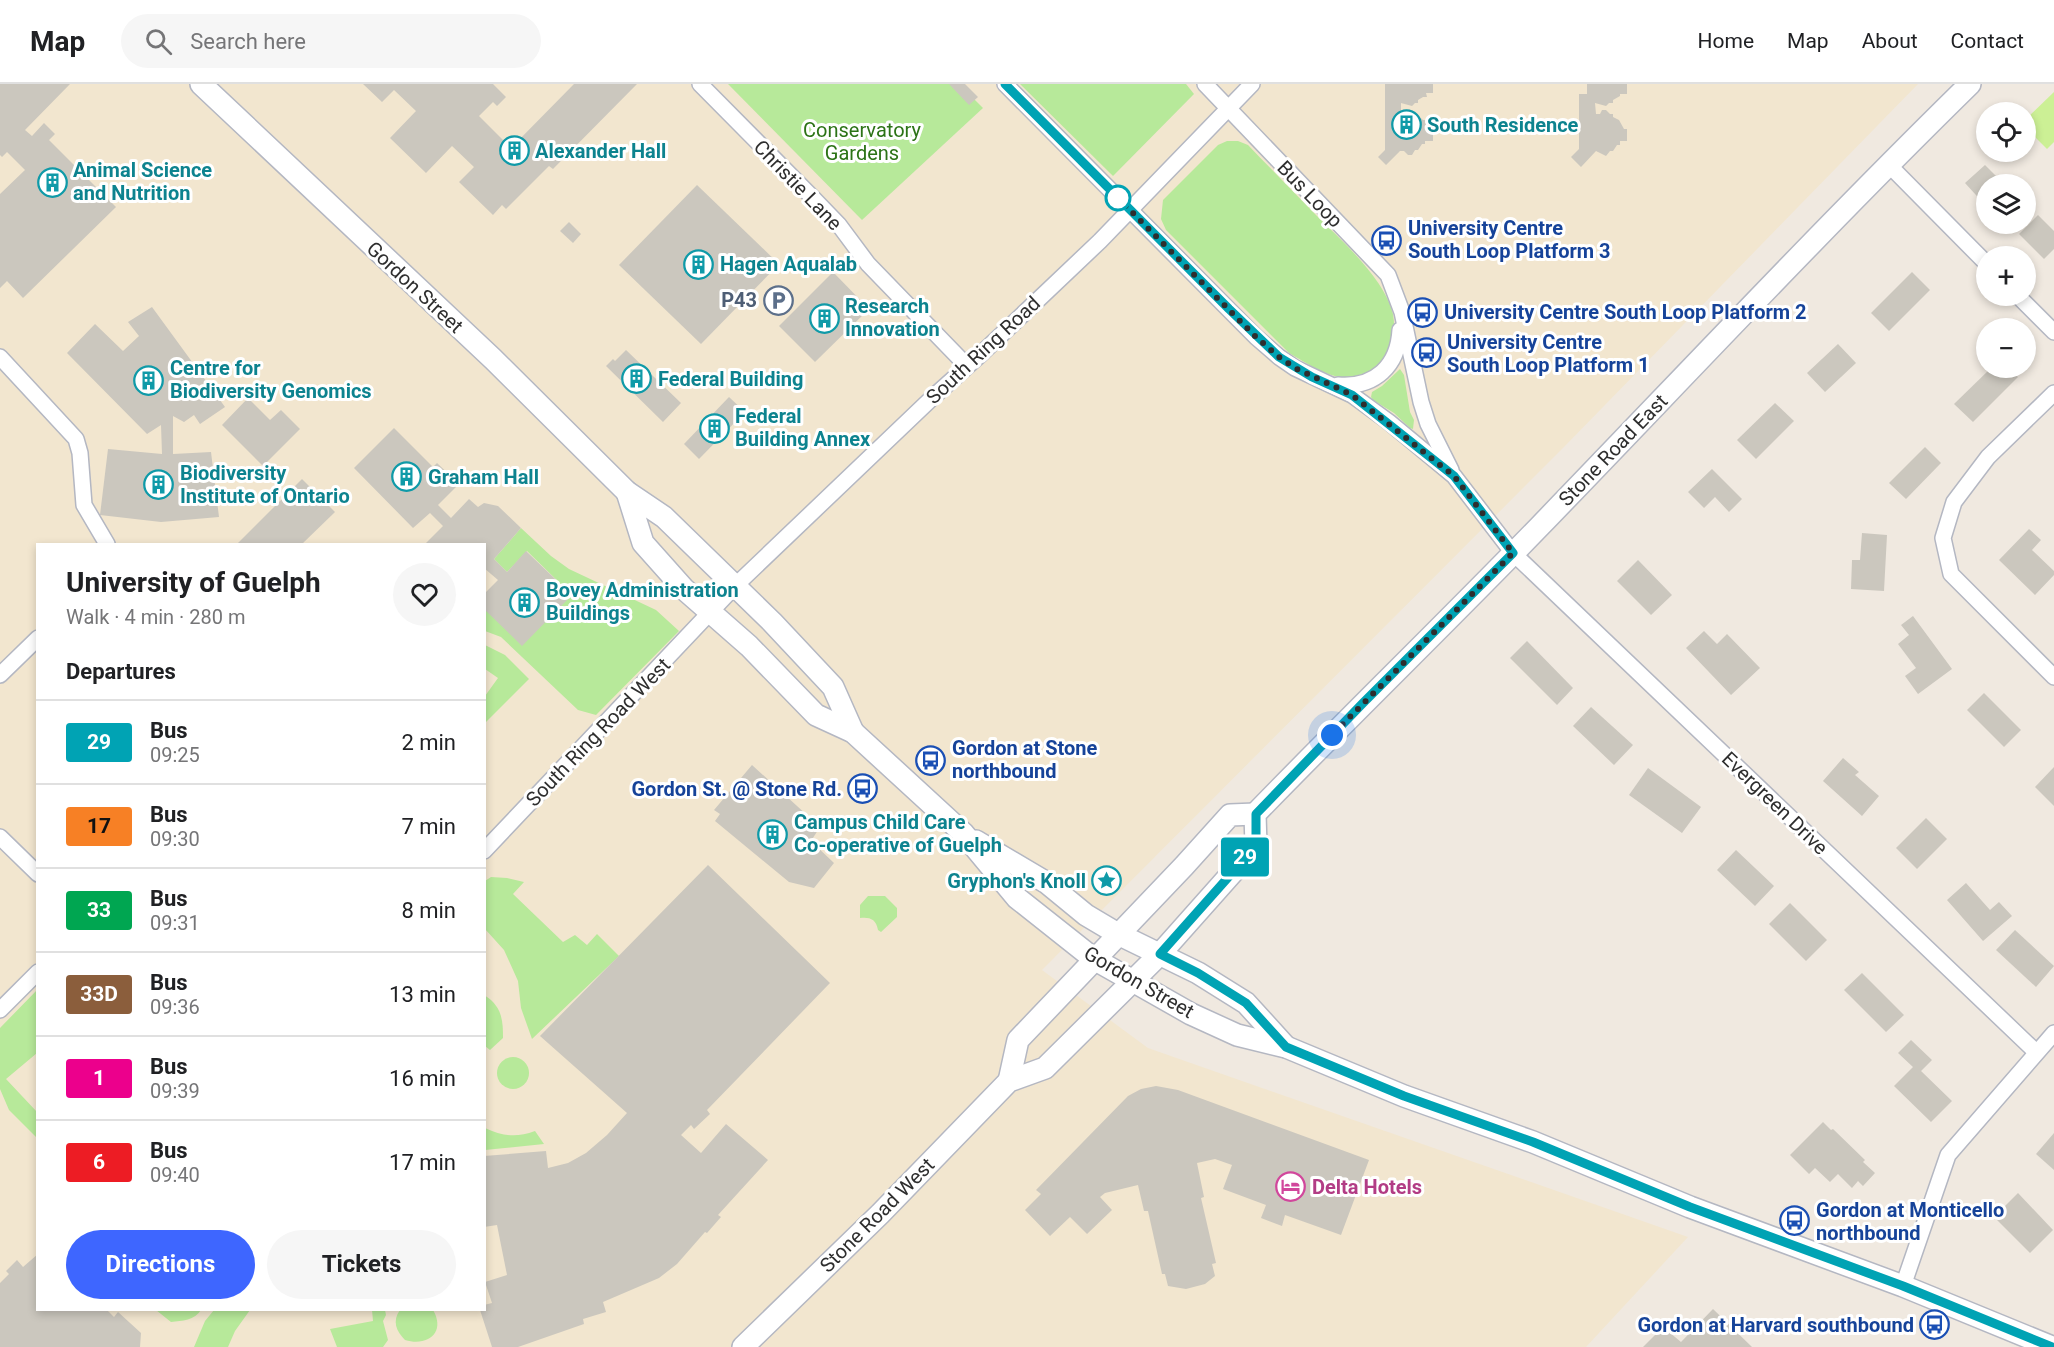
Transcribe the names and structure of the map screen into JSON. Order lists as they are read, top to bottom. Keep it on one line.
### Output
{"streets":{"main road":["Gordon Street","Stone Road East","Stone Road West"],"street":["Christie Lane","Bus Loop","South Ring Road","South Ring Road West","Evergreen Drive"]},"crossings":[["Christie Lane","South Ring Road"],["Bus Loop","South Ring Road"],["Bus Loop","Stone Road East"],["Bus Loop","Evergreen Drive"],["Gordon Street","South Ring Road"],["Gordon Street","South Ring Road West"],["Gordon Street","Stone Road West"],["South Ring Road","South Ring Road West"],["Stone Road East","Evergreen Drive"]],"parks":["Conservatory Gardens"],"places":{"building":["South Residence","Alexander Hall","Animal Science and Nutrition","Hagen Aqualab","Research Innovation","Federal Building","Centre for Biodiversity Genomics","Federal Building Annex","Graham Hall","Biodiversity Institute of Ontario","Bovey Administration Buildings","Campus Child Care Co-operative of Guelph"],"bus stop":["University Centre South Loop Platform 3","University Centre South Loop Platform 2","University Centre South Loop Platform 1","Gordon at Stone northbound","Gordon St. @ Stone Rd.","Gordon at Monticello northbound","Gordon at Harvard southbound"],"parking":["P43"],"place":["Gryphon's Knoll"],"hotel":["Delta Hotels"]},"lines":["bus line 29"],"page":{"header":"Map","search":"Search here","nav":["Home","Map","About","Contact"],"on_map":"29","map_buttons":["+","−"],"heading":[["University of Guelph","Walk · 4 min · 280 m"],"Departures"],"list":[{"mark":"29","name":"Bus","note":"09:25","value":"2 min"},{"mark":"17","name":"Bus","note":"09:30","value":"7 min"},{"mark":"33","name":"Bus","note":"09:31","value":"8 min"},{"mark":"33D","name":"Bus","note":"09:36","value":"13 min"},{"mark":"1","name":"Bus","note":"09:39","value":"16 min"},{"mark":"6","name":"Bus","note":"09:40","value":"17 min"}],"buttons":["Directions","Tickets"]}}
